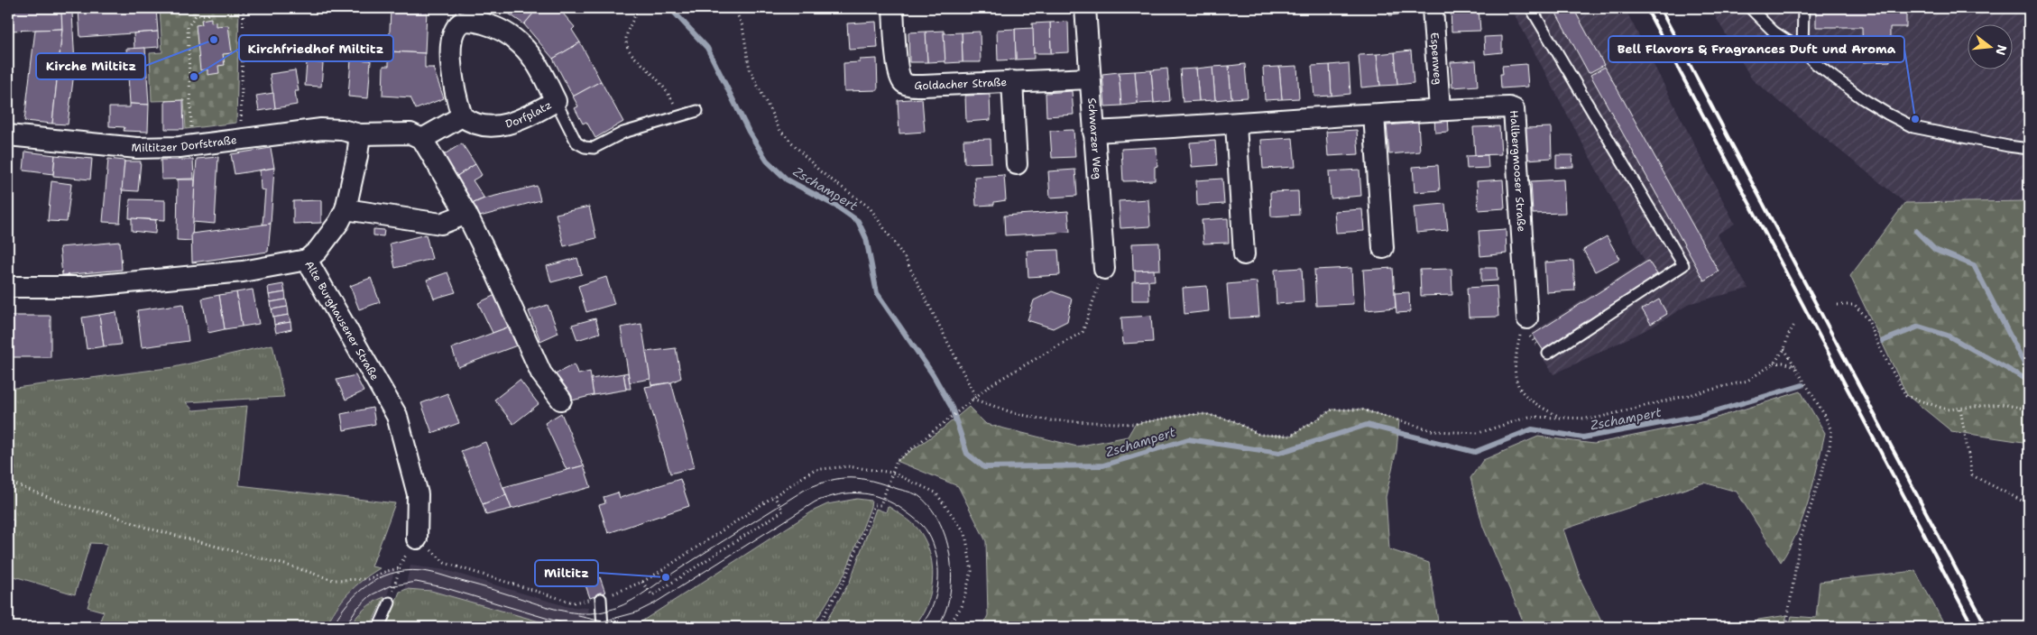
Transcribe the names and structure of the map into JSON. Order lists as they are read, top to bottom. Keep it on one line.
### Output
{"streets":{"street":["Espenweg","Goldacher Straße","Dorfplatz","Schwarzer Weg","Miltitzer Dorfstraße","Hallbergmooser Straße","Alte Burghausener Straße"]},"crossings":[["Espenweg","Hallbergmooser Straße"],["Goldacher Straße","Schwarzer Weg"],["Schwarzer Weg","Hallbergmooser Straße"]],"water":["Zschampert"],"places":["Kirche Miltitz","Kirchfriedhof Miltitz","Bell Flavors & Fragrances Duft und Aroma","Miltitz"],"north":"right"}
